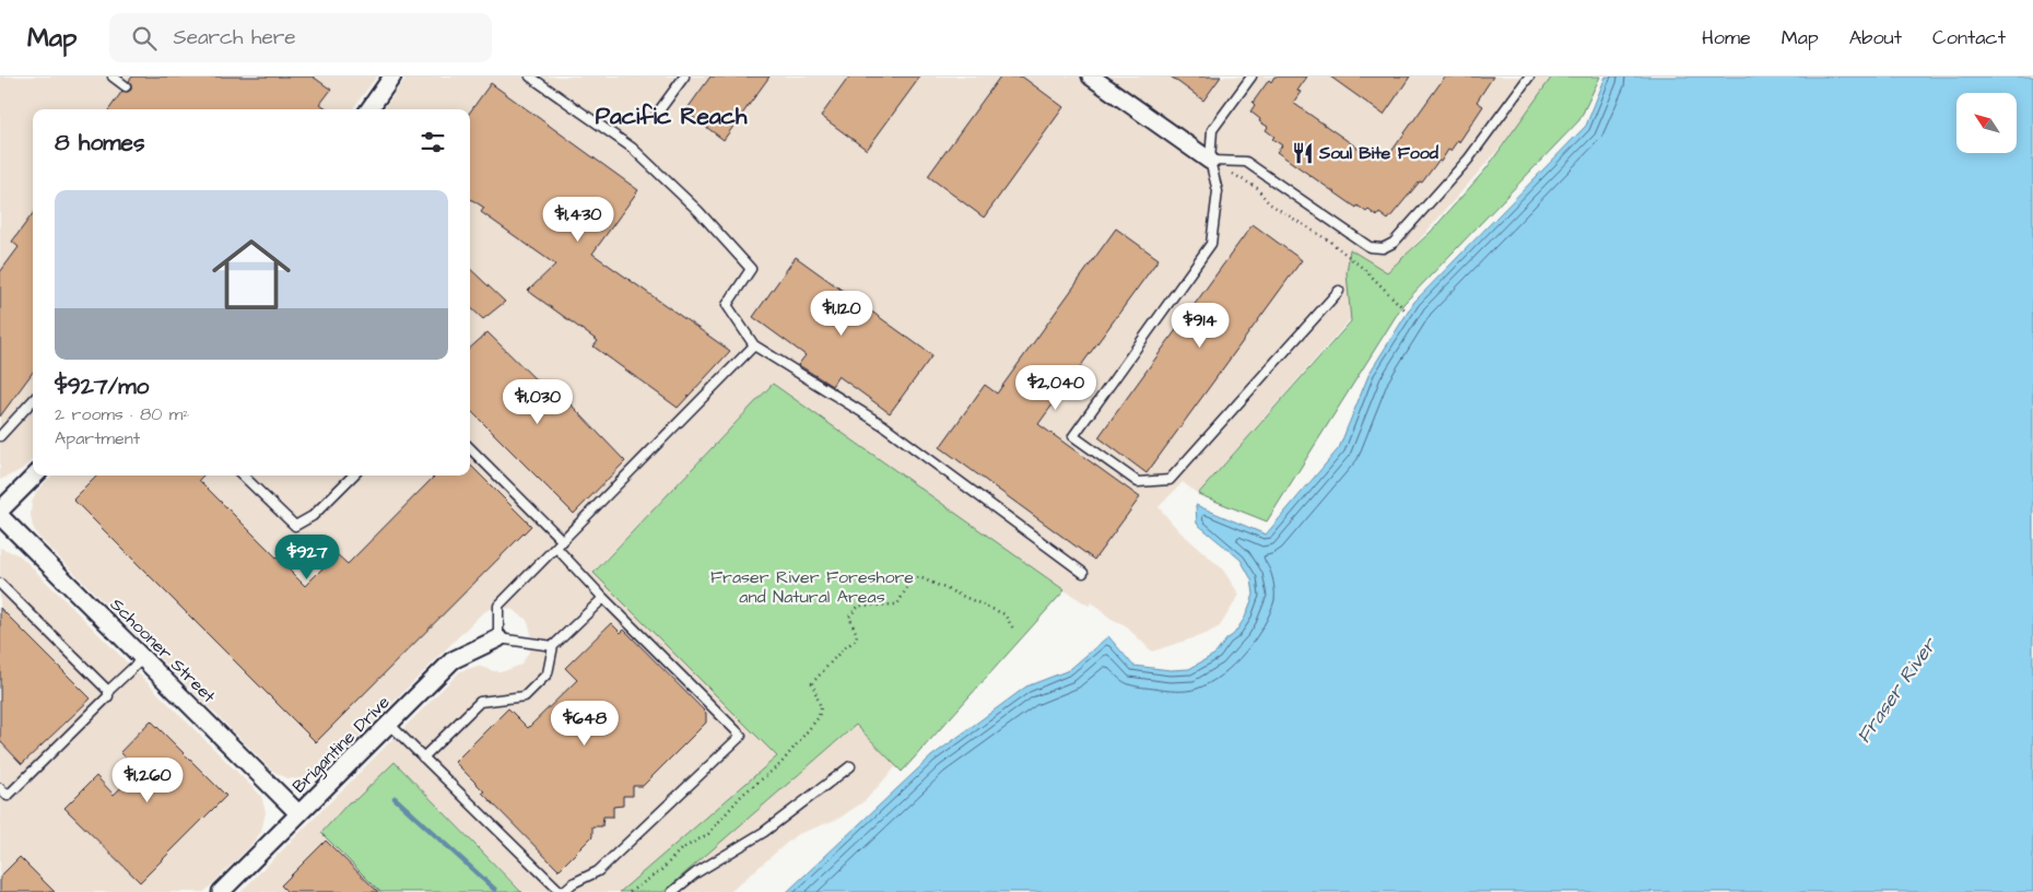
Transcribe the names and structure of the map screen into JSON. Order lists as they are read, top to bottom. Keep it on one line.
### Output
{"streets":{"street":["Schooner Street","Brigantine Drive"]},"crossings":[["Schooner Street","Brigantine Drive"]],"districts":["Pacific Reach"],"water":["Fraser River"],"parks":["Fraser River Foreshore and Natural Areas"],"places":{"restaurant":["Soul Bite Food"]},"north":"top left","page":{"header":"Map","search":"Search here","nav":["Home","Map","About","Contact"],"heading":"8 homes","list":[{"name":"$927/mo","note":"2 rooms · 80 m² · Apartment"}],"price":["$1,430","$1,120","$914","$2,040","$1,030","$927","$648","$1,260"]}}
